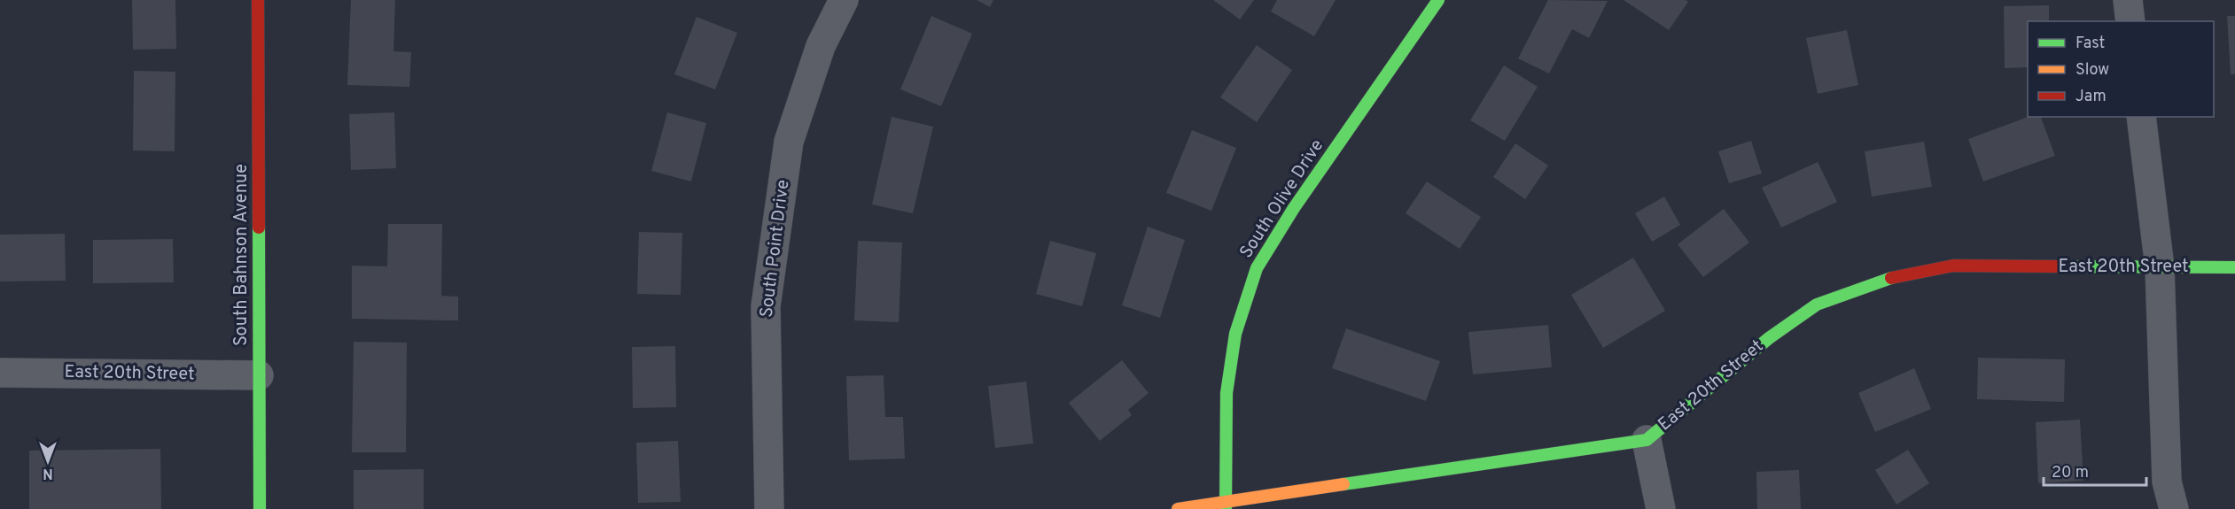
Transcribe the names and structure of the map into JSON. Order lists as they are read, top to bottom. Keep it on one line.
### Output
{"streets":{"street":["South Olive Drive","South Point Drive","South Bahnson Avenue","East 20th Street"]},"crossings":[["South Olive Drive","East 20th Street"],["South Bahnson Avenue","East 20th Street"]],"legend":["Fast","Slow","Jam"],"scale_bar":"20 m","north":"bottom"}
